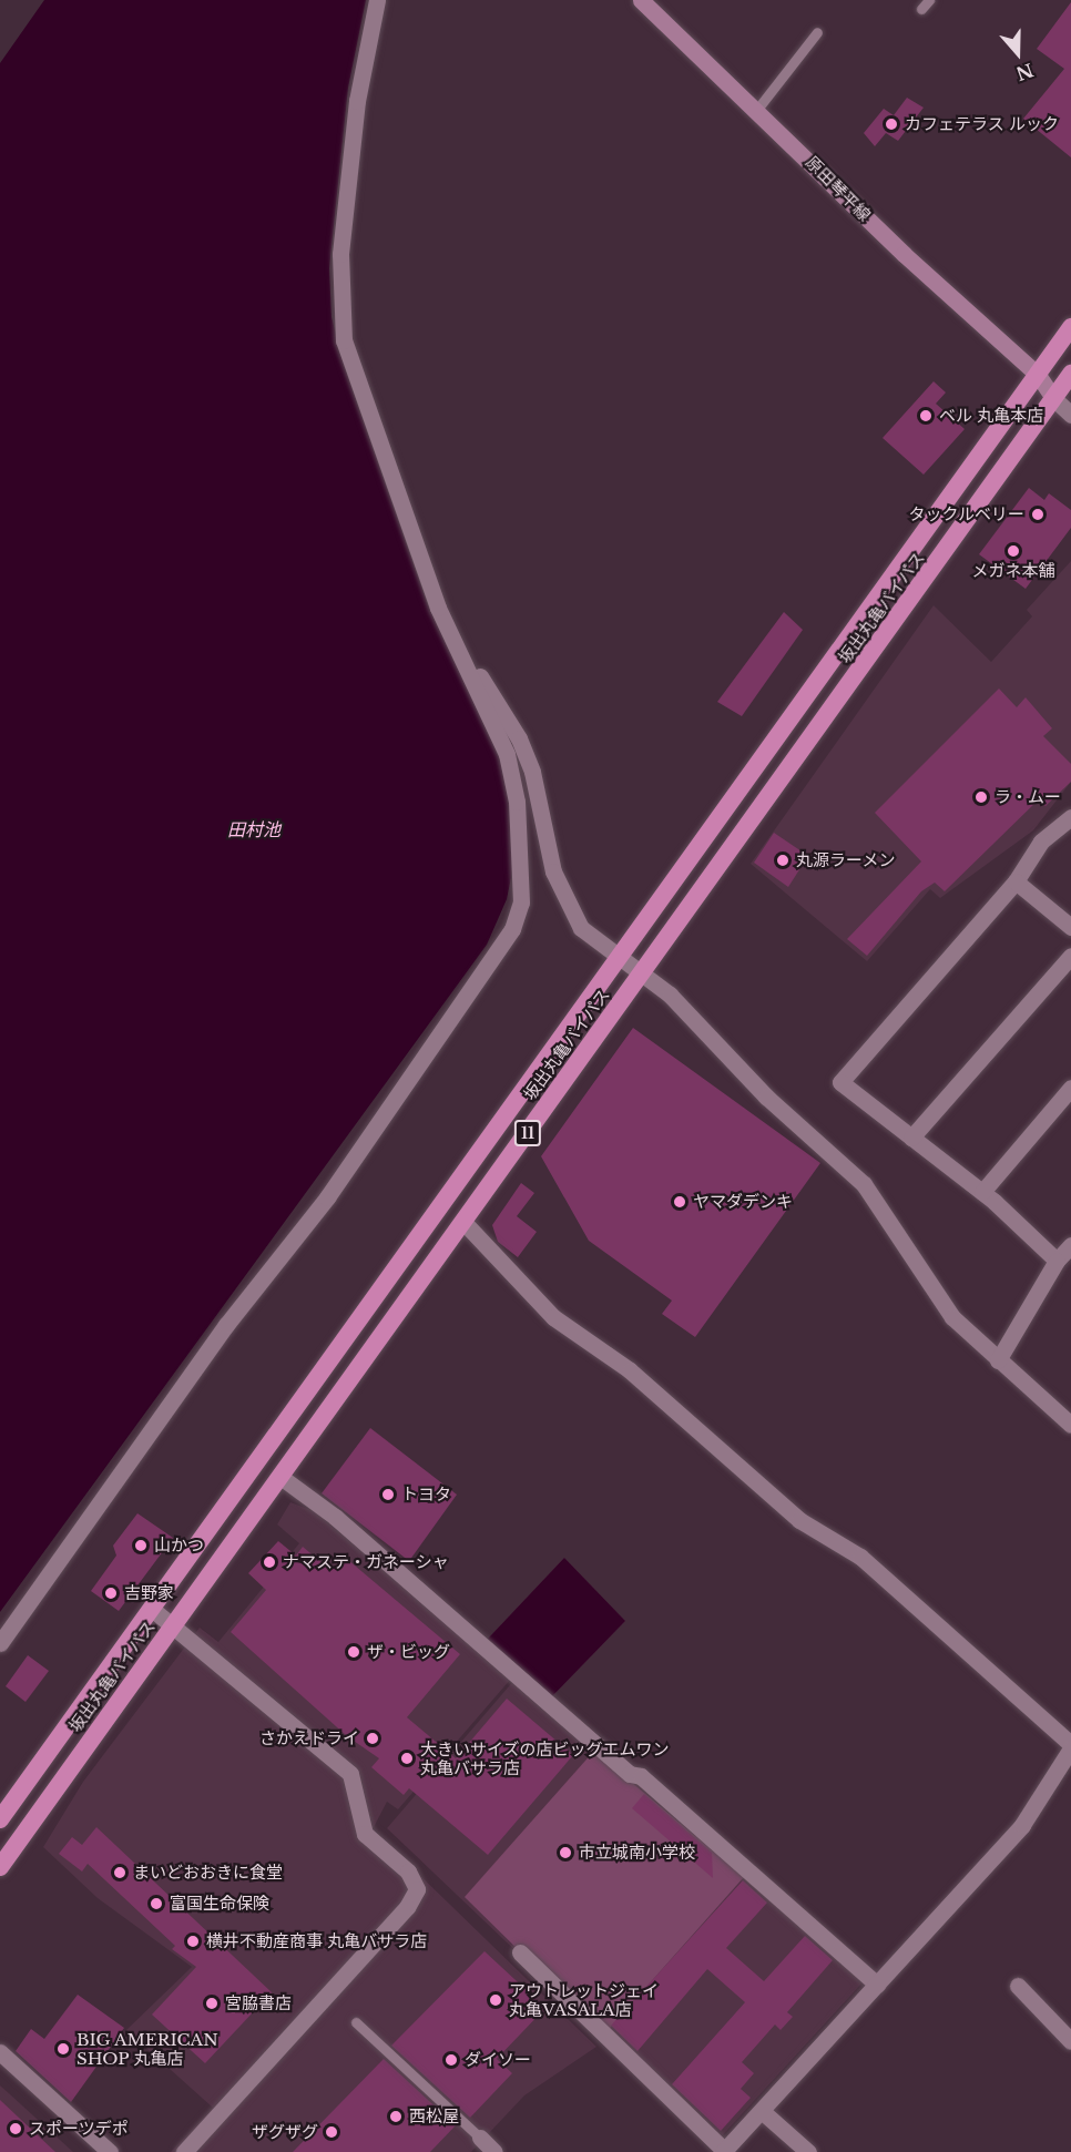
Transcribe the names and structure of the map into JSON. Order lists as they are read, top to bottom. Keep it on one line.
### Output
{"streets":{"highway":["坂出丸亀バイパス","11"],"main road":["原田琴平線"]},"crossings":[["原田琴平線","坂出丸亀バイパス"]],"water":["田村池"],"places":["カフェテラス ルック","ベル 丸亀本店","タックルベリー","メガネ本舗","ラ・ムー","丸源ラーメン","ヤマダデンキ","トヨタ","山かつ","ナマステ・ガネーシャ","吉野家","ザ・ビッグ","さかえドライ","大きいサイズの店ビッグエムワン 丸亀バサラ店","市立城南小学校","まいどおおきに食堂","富国生命保険","横井不動産商事 丸亀バサラ店","アウトレットジェイ 丸亀VASALA店","宮脇書店","BIG AMERICAN SHOP 丸亀店","ダイソー","西松屋","スポーツデポ","ザグザグ"],"north":"bottom"}
